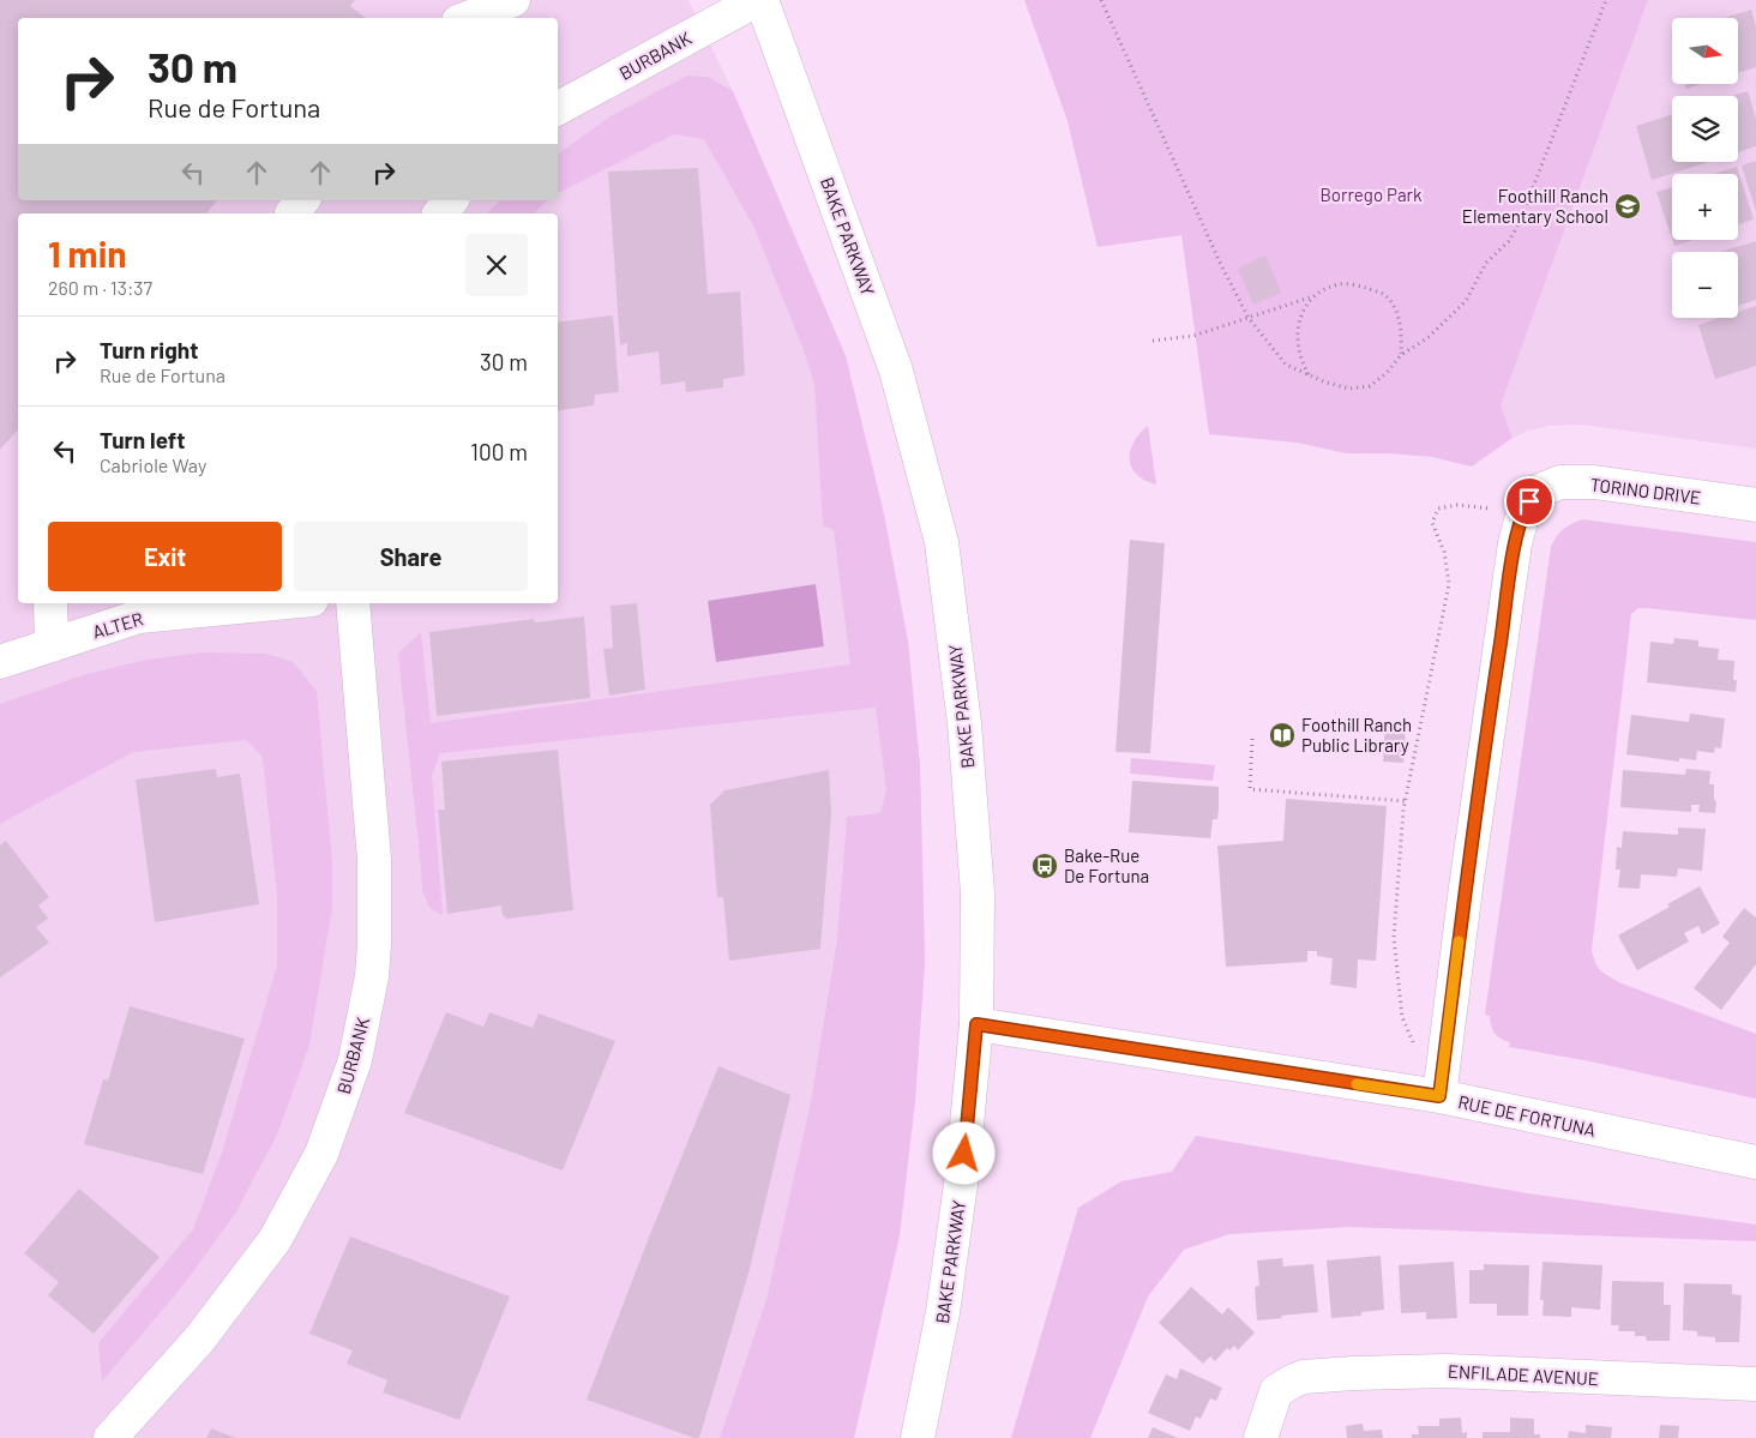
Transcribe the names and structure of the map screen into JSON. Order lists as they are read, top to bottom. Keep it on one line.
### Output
{"streets":{"street":["BURBANK","BAKE PARKWAY","TORINO DRIVE","ALTER","RUE DE FORTUNA","ENFILADE AVENUE"]},"crossings":[["BAKE PARKWAY","RUE DE FORTUNA"]],"parks":["Borrego Park"],"places":{"school or university":["Foothill Ranch Elementary School"],"library":["Foothill Ranch Public Library"],"bus stop":["Bake-Rue De Fortuna"]},"north":"right","page":{"map_buttons":["+","−"],"turn":["30 m","Rue de Fortuna"],"heading":["1 min","260 m · 13:37"],"list":[{"name":"Turn right","note":"Rue de Fortuna","value":"30 m"},{"name":"Turn left","note":"Cabriole Way","value":"100 m"}],"buttons":["Exit","Share"]}}
